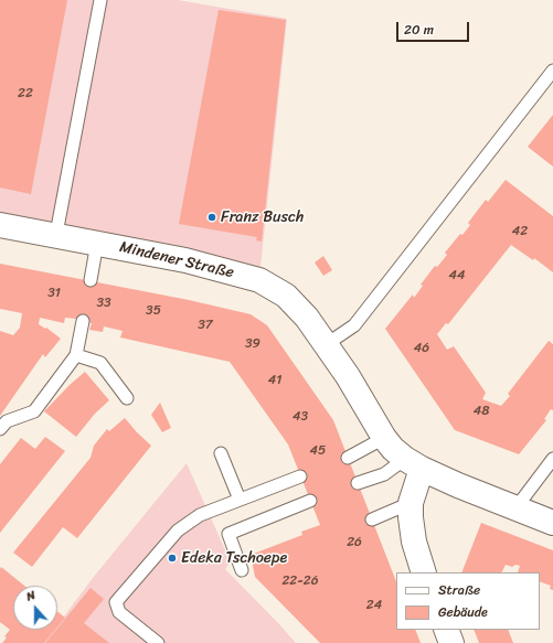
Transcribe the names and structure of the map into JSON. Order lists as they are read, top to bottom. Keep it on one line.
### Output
{"streets":{"street":["Mindener Straße"]},"places":["Franz Busch","Edeka Tschoepe"],"house_numbers":["22","42","44","31","33","35","37","39","46","41","48","43","45","26","22-26","24"],"legend":["Straße","Gebäude"],"scale_bar":"20 m","north":"top"}
